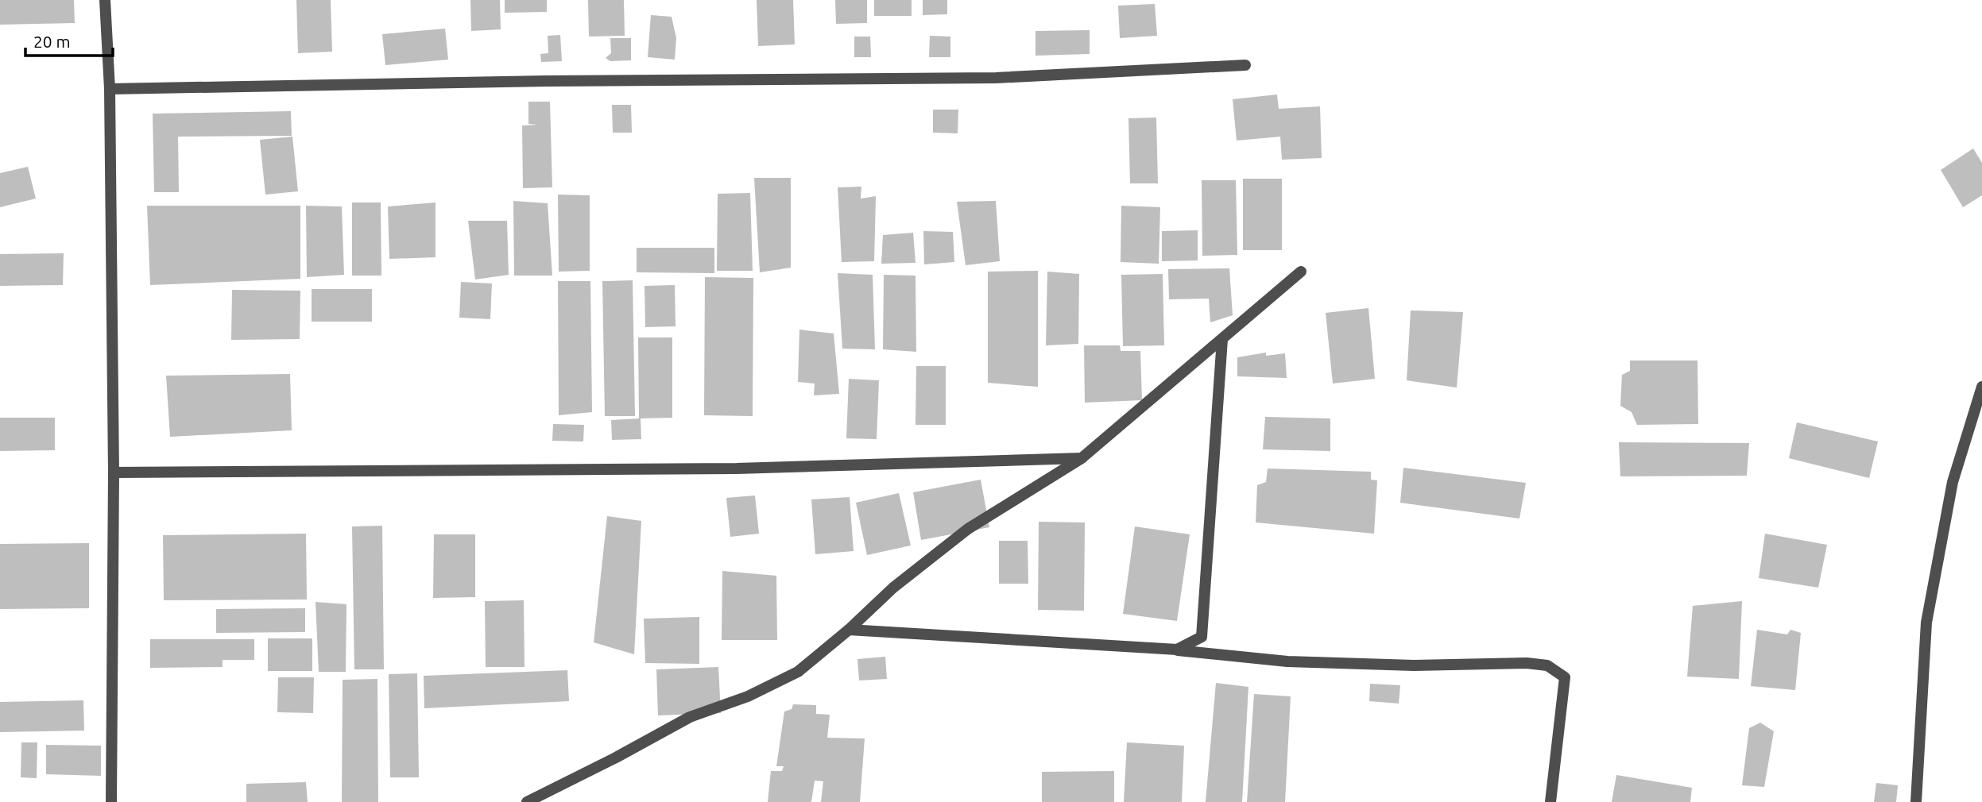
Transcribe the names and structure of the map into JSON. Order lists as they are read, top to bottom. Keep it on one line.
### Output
{"scale_bar":"20 m"}
